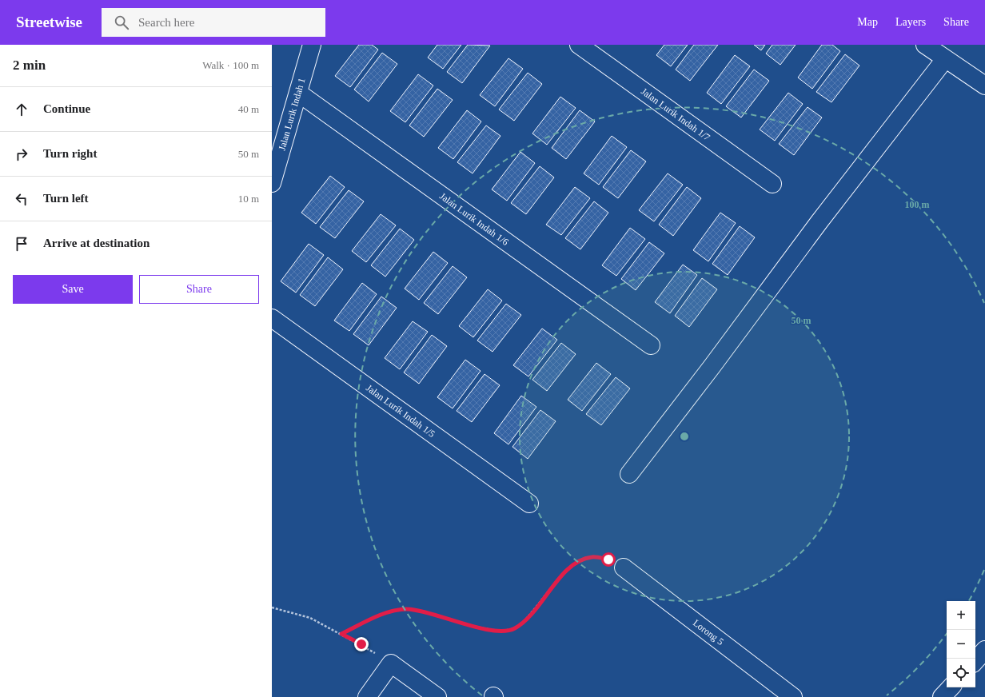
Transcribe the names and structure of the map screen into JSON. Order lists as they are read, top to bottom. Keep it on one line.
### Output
{"streets":{"street":["Jalan Lurik Indah 1","Jalan Lurik Indah 1/7","Jalan Lurik Indah 1/6","Jalan Lurik Indah 1/5","Lorong 5"]},"crossings":[["Jalan Lurik Indah 1","Jalan Lurik Indah 1/6"]],"page":{"header":"Streetwise","search":"Search here","nav":["Map","Layers","Share"],"heading":["2 min","Walk · 100 m"],"list":[["Continue","40 m"],["Turn right","50 m"],["Turn left","10 m"],"Arrive at destination"],"buttons":["Save","Share"],"map_buttons":["+","−"]},"rings":["100 m","50 m"]}
